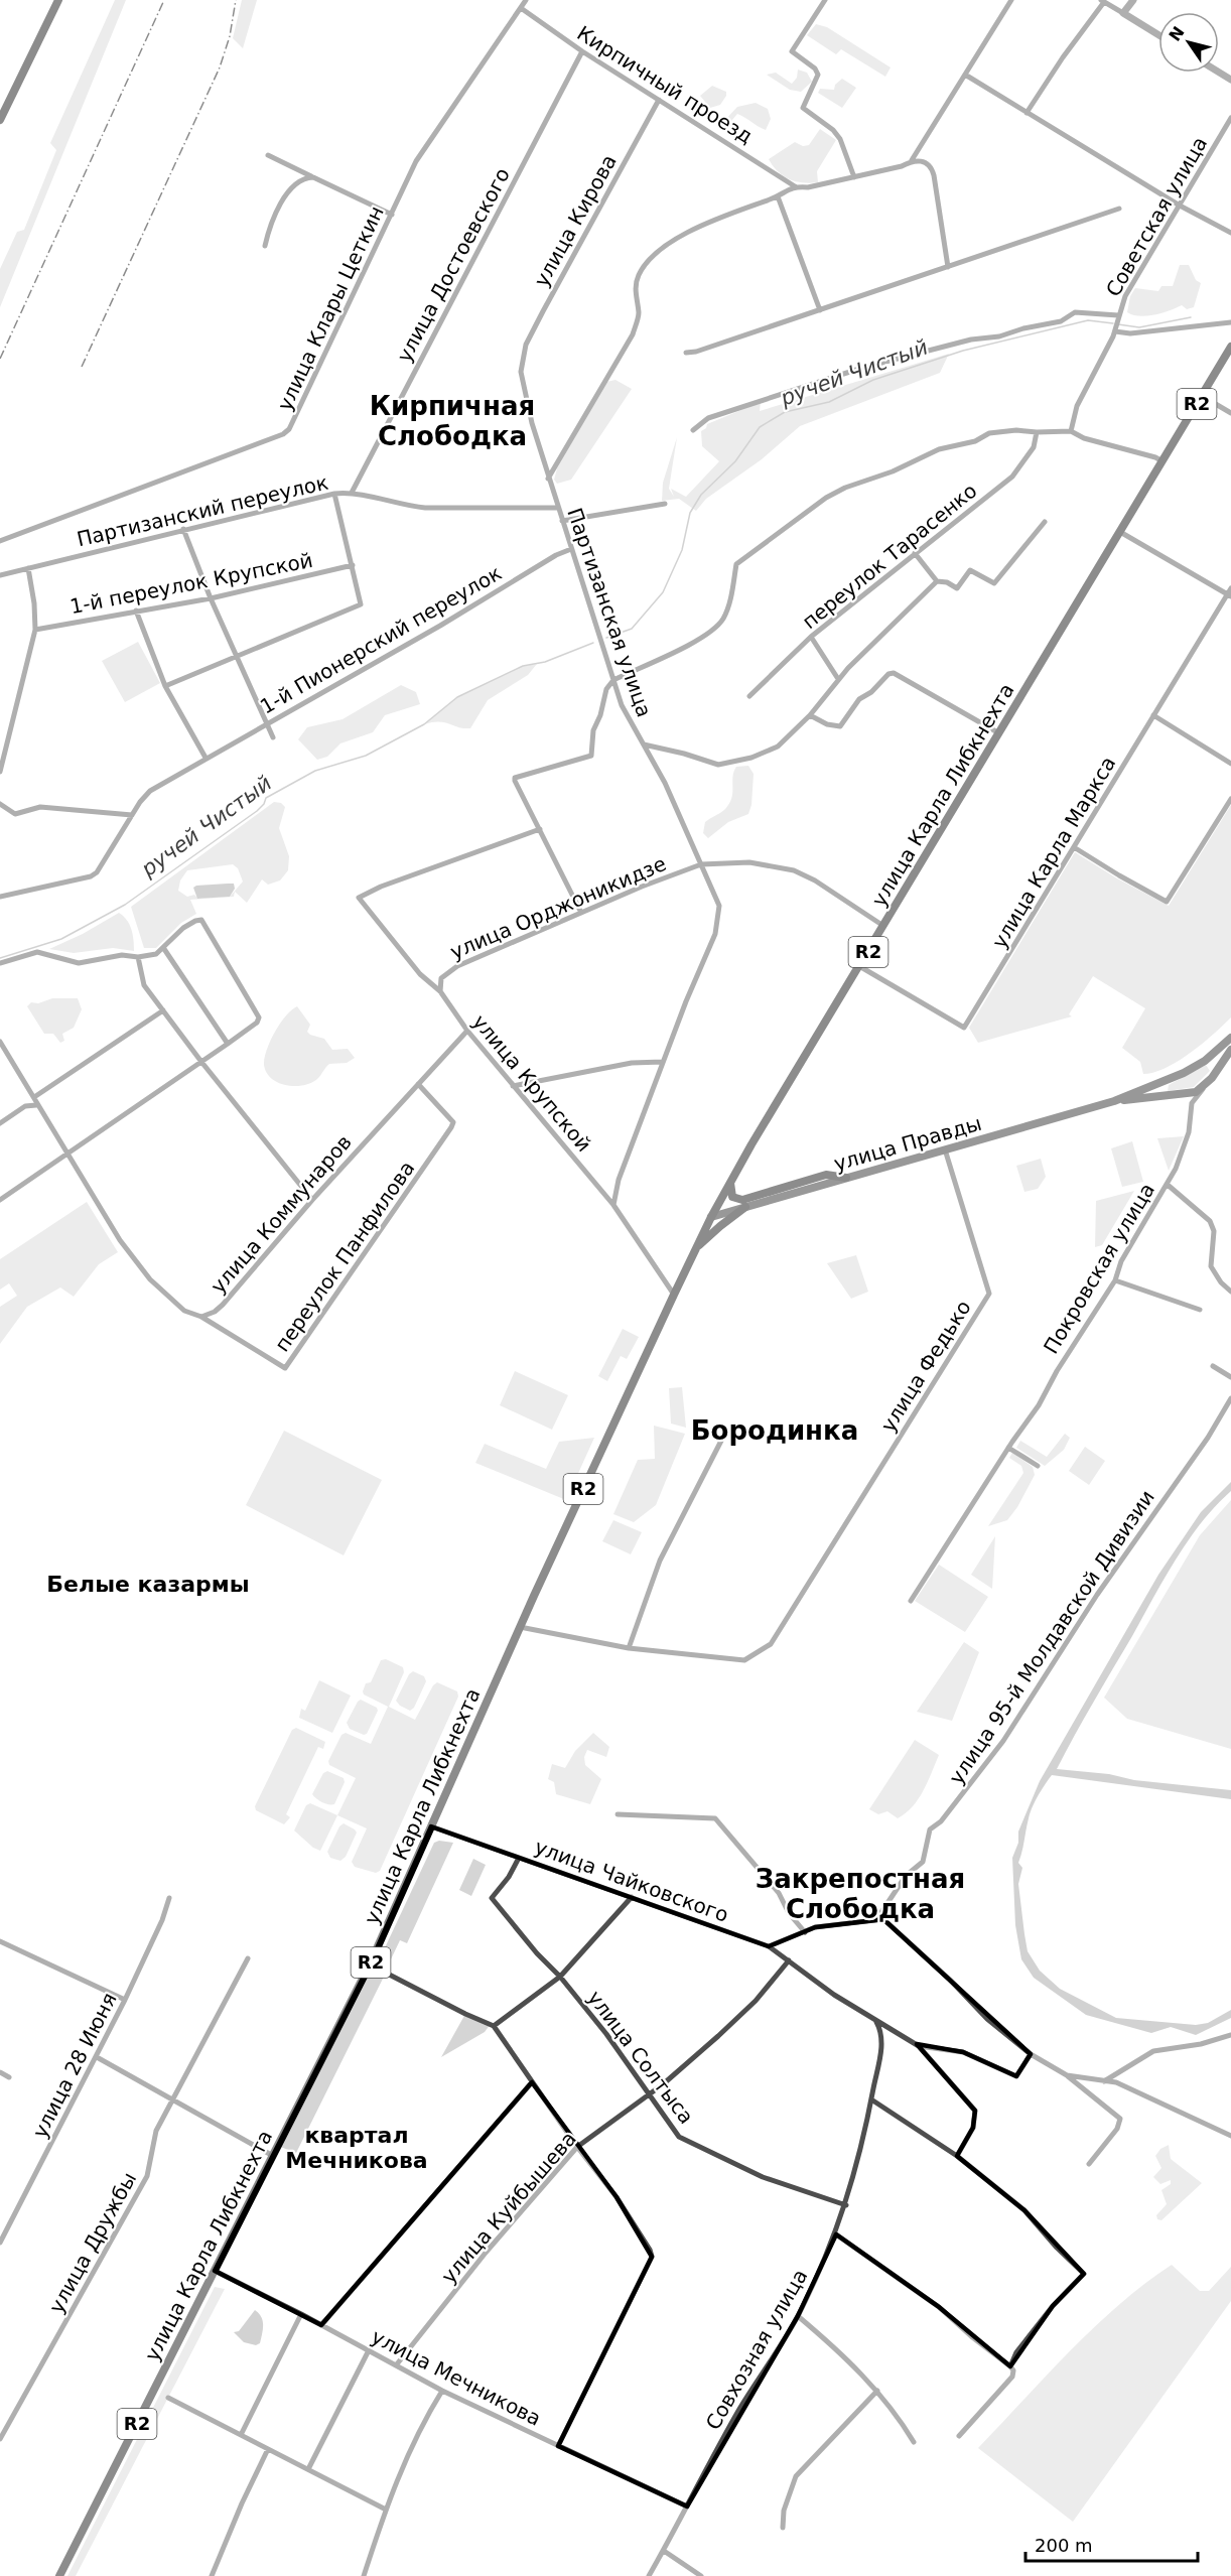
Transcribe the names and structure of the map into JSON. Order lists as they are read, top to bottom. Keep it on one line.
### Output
{"streets":{"main road":["R2","улица Карла Либкнехта","улица Правды","Покровская улица"],"street":["Кирпичный проезд","Советская улица","улица Кирова","улица Достоевского","улица Клары Цеткин","Партизанский переулок","переулок Тарасенко","1-й переулок Крупской","Партизанская улица","1-й Пионерский переулок","улица Карла Маркса","улица Орджоникидзе","улица Крупской","улица Коммунаров","переулок Панфилова","улица Федько","улица 95-й Молдавской Дивизии","улица Чайковского","улица Солтыса","улица 28 Июня","улица Куйбышева","улица Дружбы","Совхозная улица","улица Мечникова"]},"crossings":[["Кирпичный проезд","улица Кирова"],["Кирпичный проезд","улица Достоевского"],["Кирпичный проезд","улица Клары Цеткин"],["улица Кирова","Партизанская улица"],["улица Достоевского","Партизанский переулок"],["Партизанский переулок","Партизанская улица"],["Партизанская улица","1-й Пионерский переулок"],["Партизанская улица","улица Орджоникидзе"],["Партизанская улица","улица Крупской"],["улица Карла Либкнехта","улица Карла Маркса"],["улица Карла Либкнехта","улица Орджоникидзе"],["улица Карла Либкнехта","улица Крупской"],["улица Карла Либкнехта","улица Правды"],["улица Карла Либкнехта","улица Чайковского"],["улица Карла Либкнехта","улица Мечникова"],["улица Орджоникидзе","улица Крупской"],["улица Крупской","улица Коммунаров"],["улица Правды","Покровская улица"],["улица Правды","улица Федько"],["улица Коммунаров","переулок Панфилова"],["улица Чайковского","улица Солтыса"],["улица Чайковского","улица Куйбышева"],["улица Чайковского","Совхозная улица"],["улица Солтыса","улица Куйбышева"],["улица Солтыса","Совхозная улица"],["улица Куйбышева","улица Мечникова"],["Совхозная улица","улица Мечникова"]],"districts":["Кирпичная Слободка","Бородинка","Белые казармы","Закрепостная Слободка","квартал Мечникова"],"water":["ручей Чистый"],"scale_bar":"200 m","north":"top left"}
